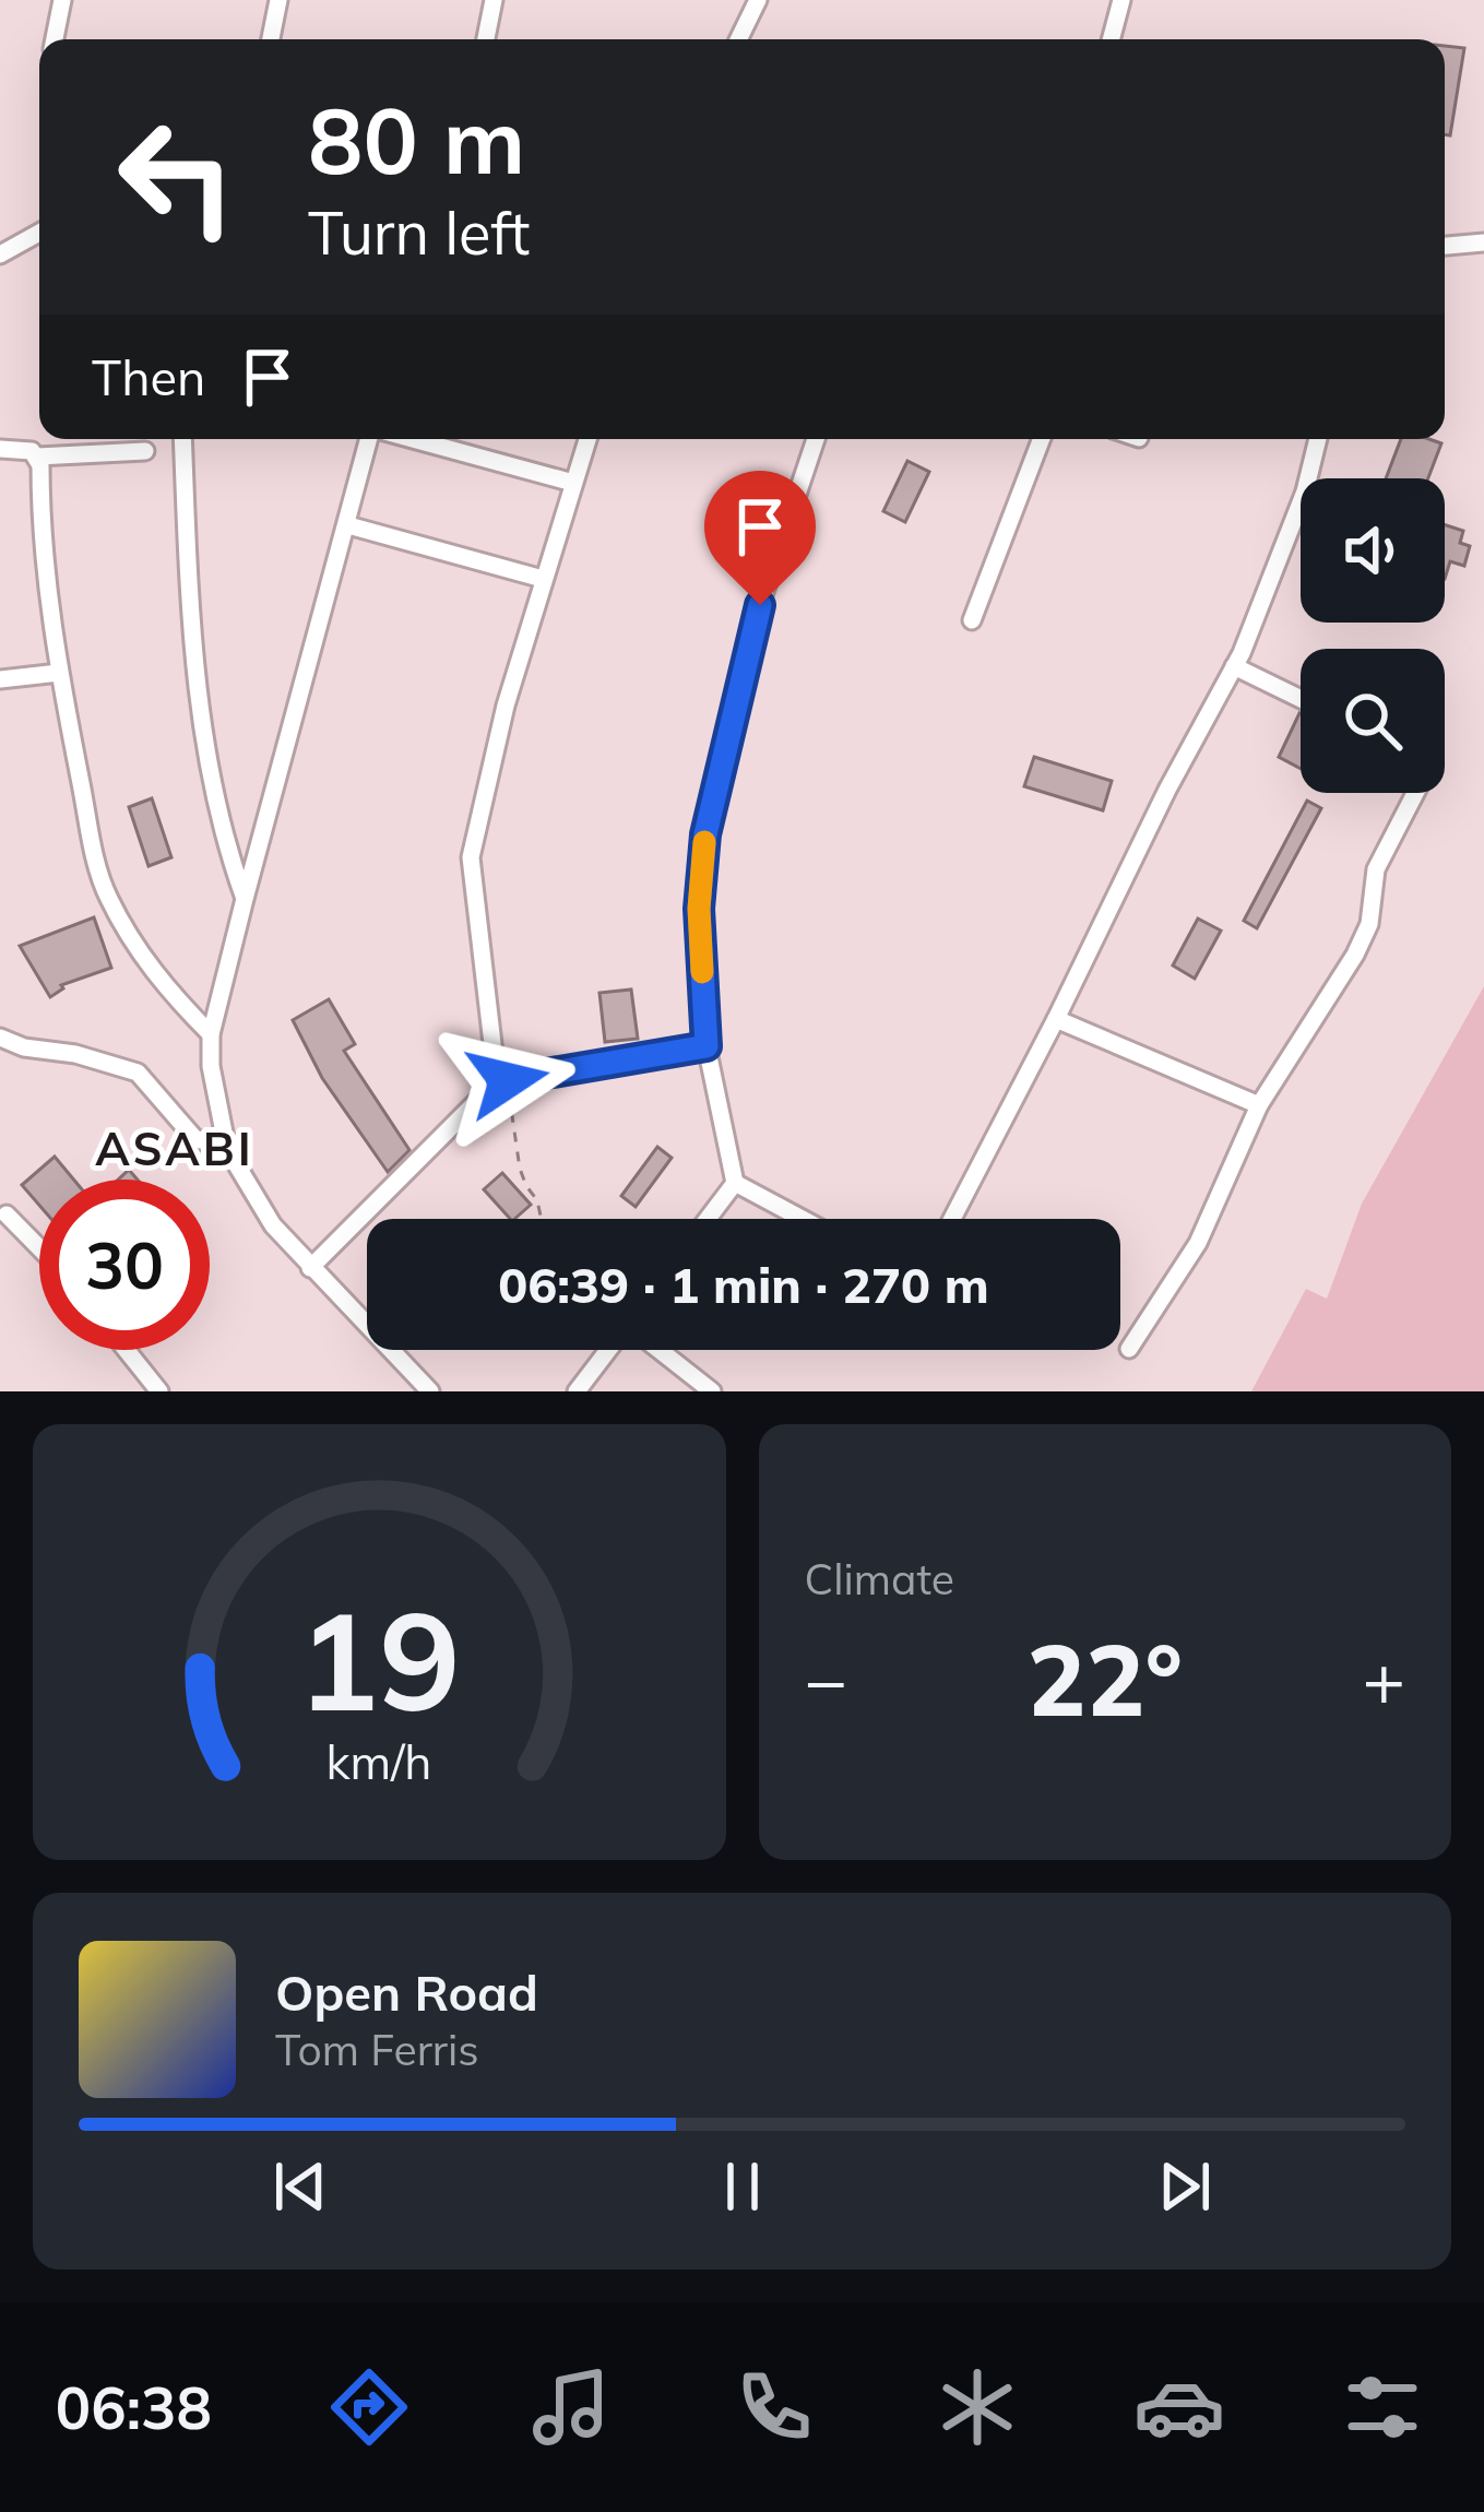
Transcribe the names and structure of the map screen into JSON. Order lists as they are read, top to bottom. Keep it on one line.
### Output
{"districts":["ASABI"],"page":{"turn":["80 m","Turn left"],"then":"Then","limit":"30","trip":"06:39 · 1 min · 270 m","tile":"Climate","heat":["−","22°","+"],"song":["Open Road","Tom Ferris"],"tabs":"06:38","gauge":["19","km/h"]}}
